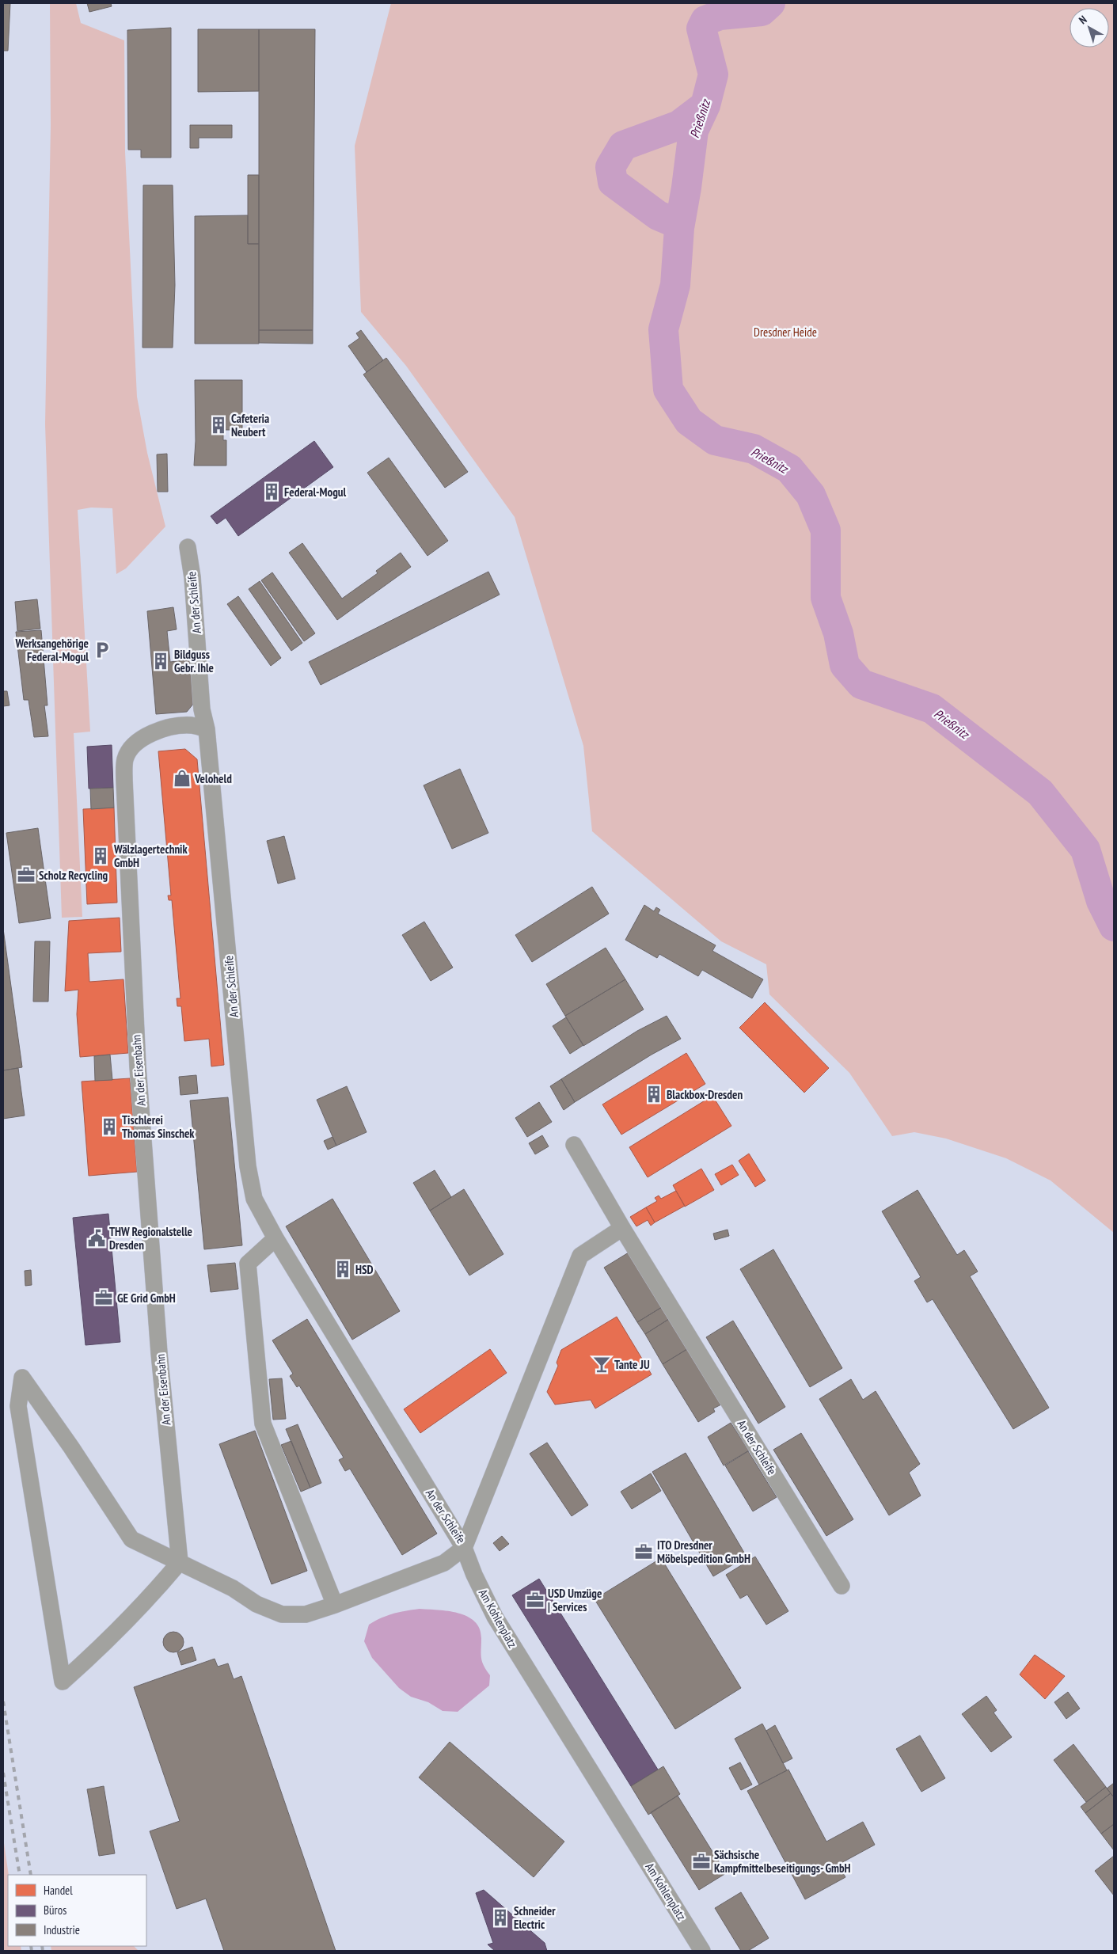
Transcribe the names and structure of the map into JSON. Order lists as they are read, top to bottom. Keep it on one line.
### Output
{"streets":{"street":["An der Schleife","An der Eisenbahn","Am Kohlenplatz"]},"crossings":[["An der Schleife","An der Eisenbahn"],["An der Schleife","Am Kohlenplatz"]],"water":["Prießnitz"],"parks":["Dresdner Heide"],"places":{"building":["Cafeteria Neubert","Federal-Mogul","Bildguss Gebr. Ihle","Wälzlagertechnik GmbH","Blackbox-Dresden","Tischlerei Thomas Sinschek","HSD","Schneider Electric"],"parking":["Werksangehörige Federal-Mogul"],"shop":["Veloheld"],"office":["Scholz Recycling","GE Grid GmbH","ITO Dresdner Möbelspedition GmbH","USD Umzüge | Services","Sächsische Kampfmittelbeseitigungs- GmbH"],"public building":["THW Regionalstelle Dresden"],"bar":["Tante JU"]},"legend":["Handel","Büros","Industrie"],"north":"top left"}
